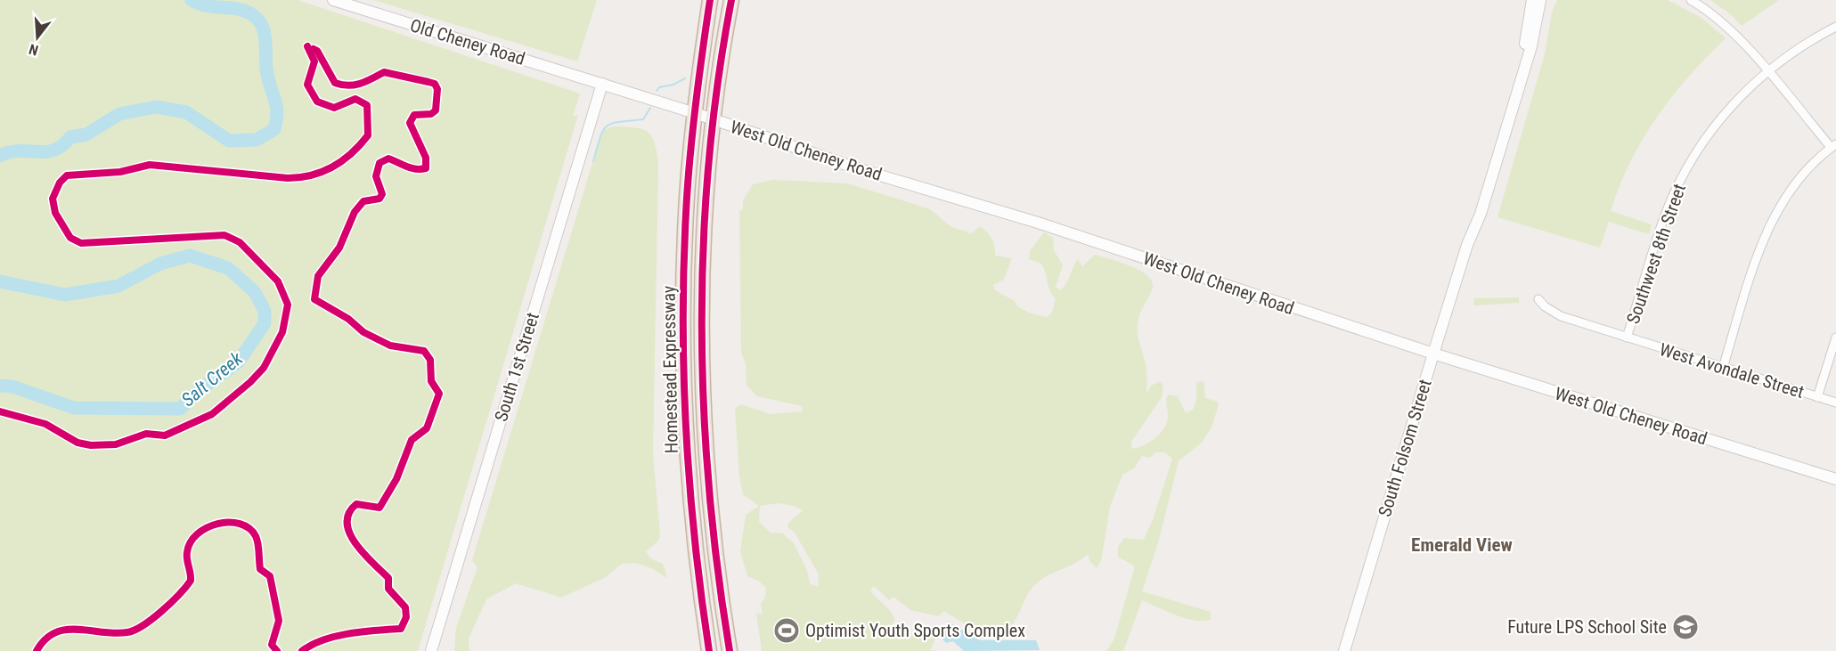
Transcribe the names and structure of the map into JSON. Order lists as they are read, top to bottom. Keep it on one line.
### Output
{"streets":{"highway":["Homestead Expressway"],"street":["Old Cheney Road","West Old Cheney Road","Southwest 8th Street","South 1st Street","West Avondale Street","South Folsom Street"]},"crossings":[["Old Cheney Road","West Old Cheney Road"],["Old Cheney Road","South 1st Street"],["West Old Cheney Road","South 1st Street"],["West Old Cheney Road","Homestead Expressway"],["West Old Cheney Road","South Folsom Street"],["Southwest 8th Street","West Avondale Street"]],"districts":["Emerald View"],"water":["Salt Creek"],"places":{"school or university":["Future LPS School Site"],"sports":["Optimist Youth Sports Complex"]},"north":"bottom"}
